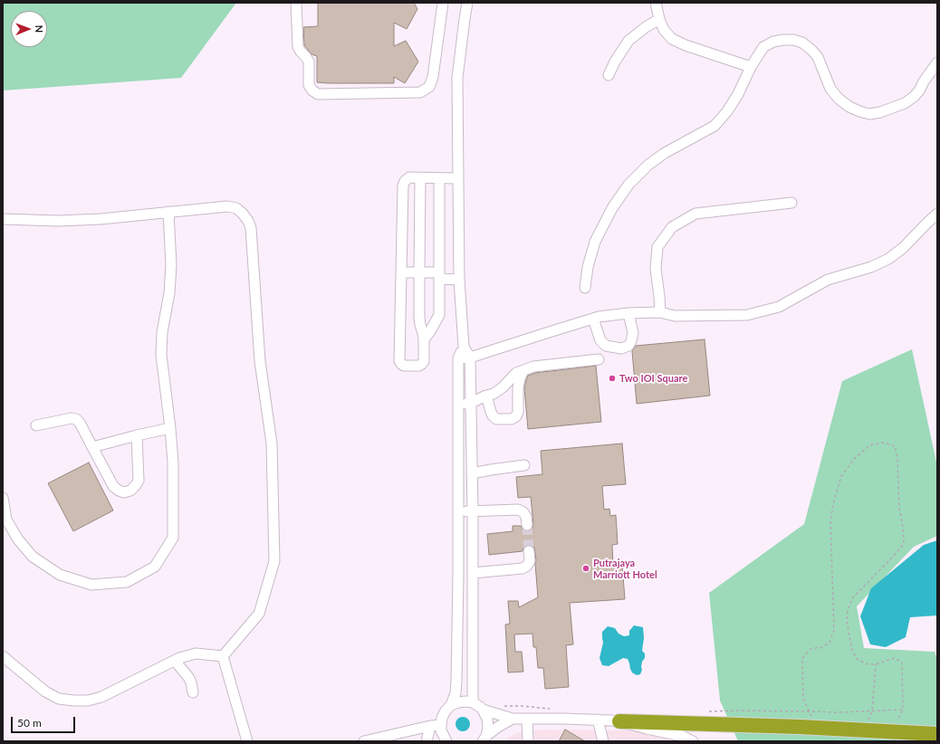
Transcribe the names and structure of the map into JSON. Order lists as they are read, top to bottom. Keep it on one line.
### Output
{"places":["Two IOI Square","Putrajaya Marriott Hotel"],"scale_bar":"50 m","north":"right"}
